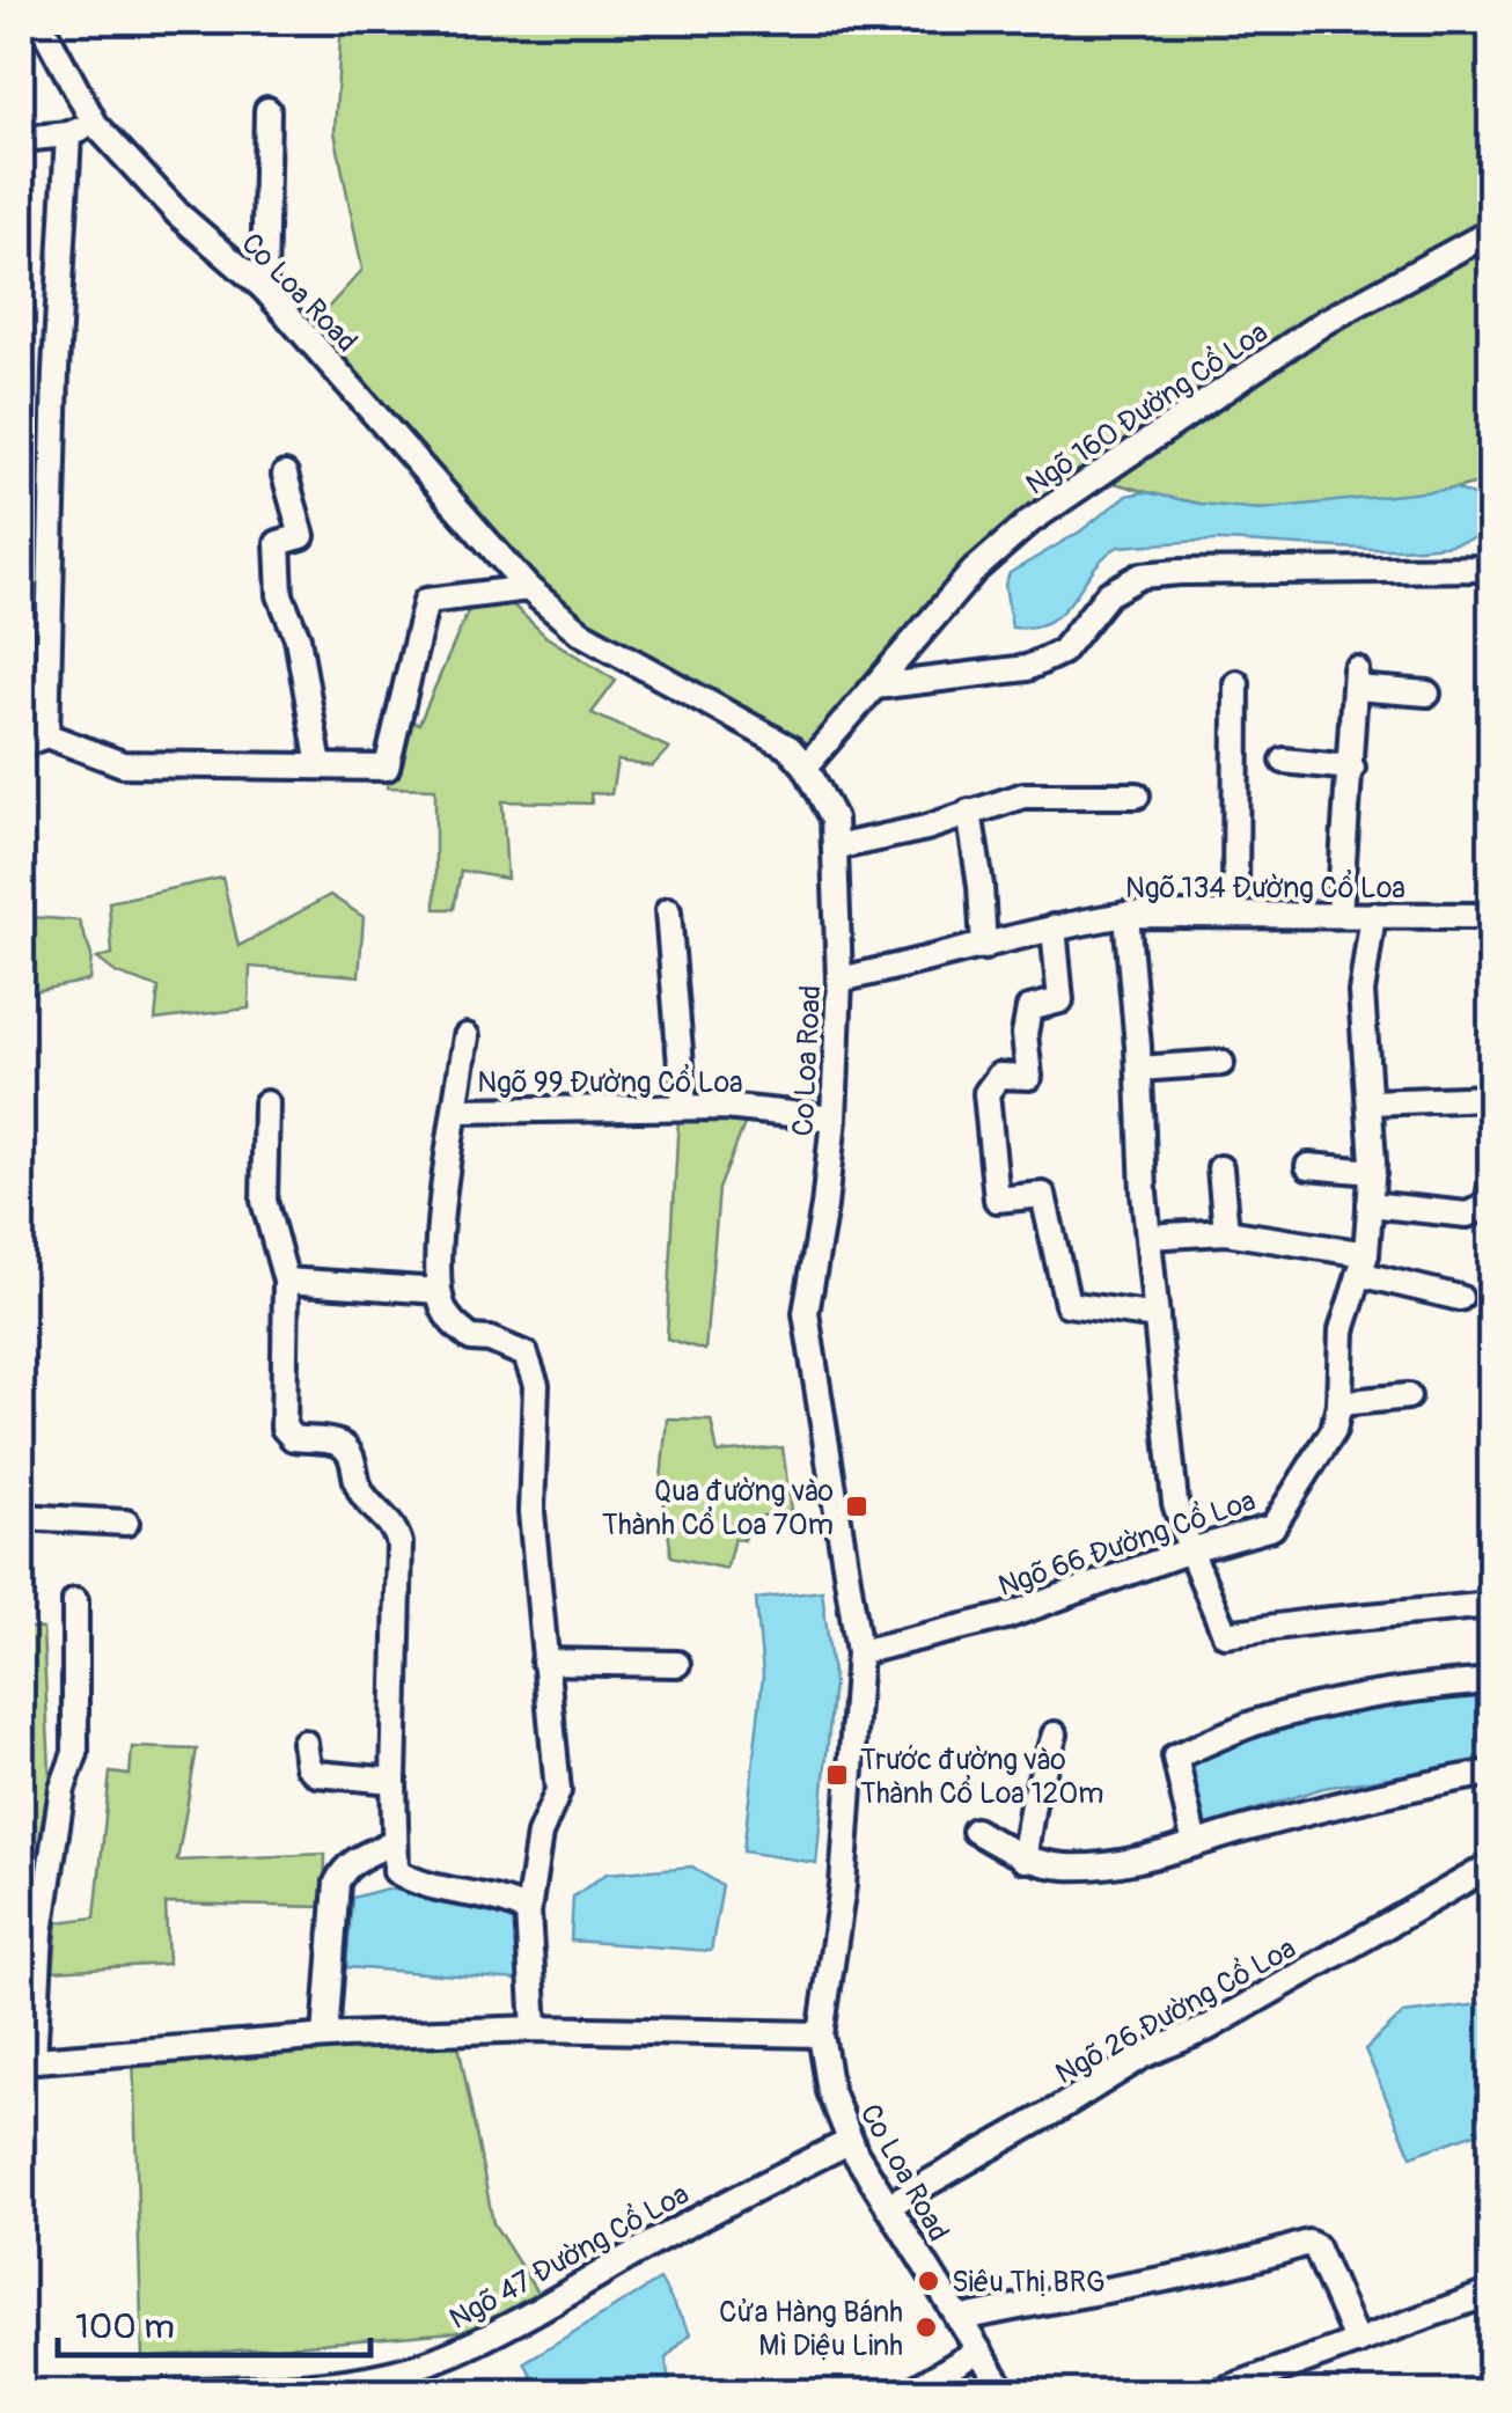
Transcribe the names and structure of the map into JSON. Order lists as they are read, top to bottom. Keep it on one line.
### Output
{"streets":{"street":["Co Loa Road","Ngõ 160 Đường Cổ Loa","Ngõ 134 Đường Cổ Loa","Ngõ 99 Đường Cổ Loa","Ngõ 66 Đường Cổ Loa","Ngõ 26 Đường Cổ Loa","Ngõ 47 Đường Cổ Loa"]},"crossings":[["Co Loa Road","Ngõ 160 Đường Cổ Loa"],["Co Loa Road","Ngõ 134 Đường Cổ Loa"],["Co Loa Road","Ngõ 99 Đường Cổ Loa"],["Co Loa Road","Ngõ 66 Đường Cổ Loa"],["Co Loa Road","Ngõ 26 Đường Cổ Loa"],["Co Loa Road","Ngõ 47 Đường Cổ Loa"],["Ngõ 134 Đường Cổ Loa","Ngõ 66 Đường Cổ Loa"]],"places":{"transit":["Qua đường vào Thành Cổ Loa 70m","Trước đường vào Thành Cổ Loa 120m"],"other":["Siêu Thị BRG","Cửa Hàng Bánh Mì Diệu Linh"]},"scale_bar":"100 m"}
